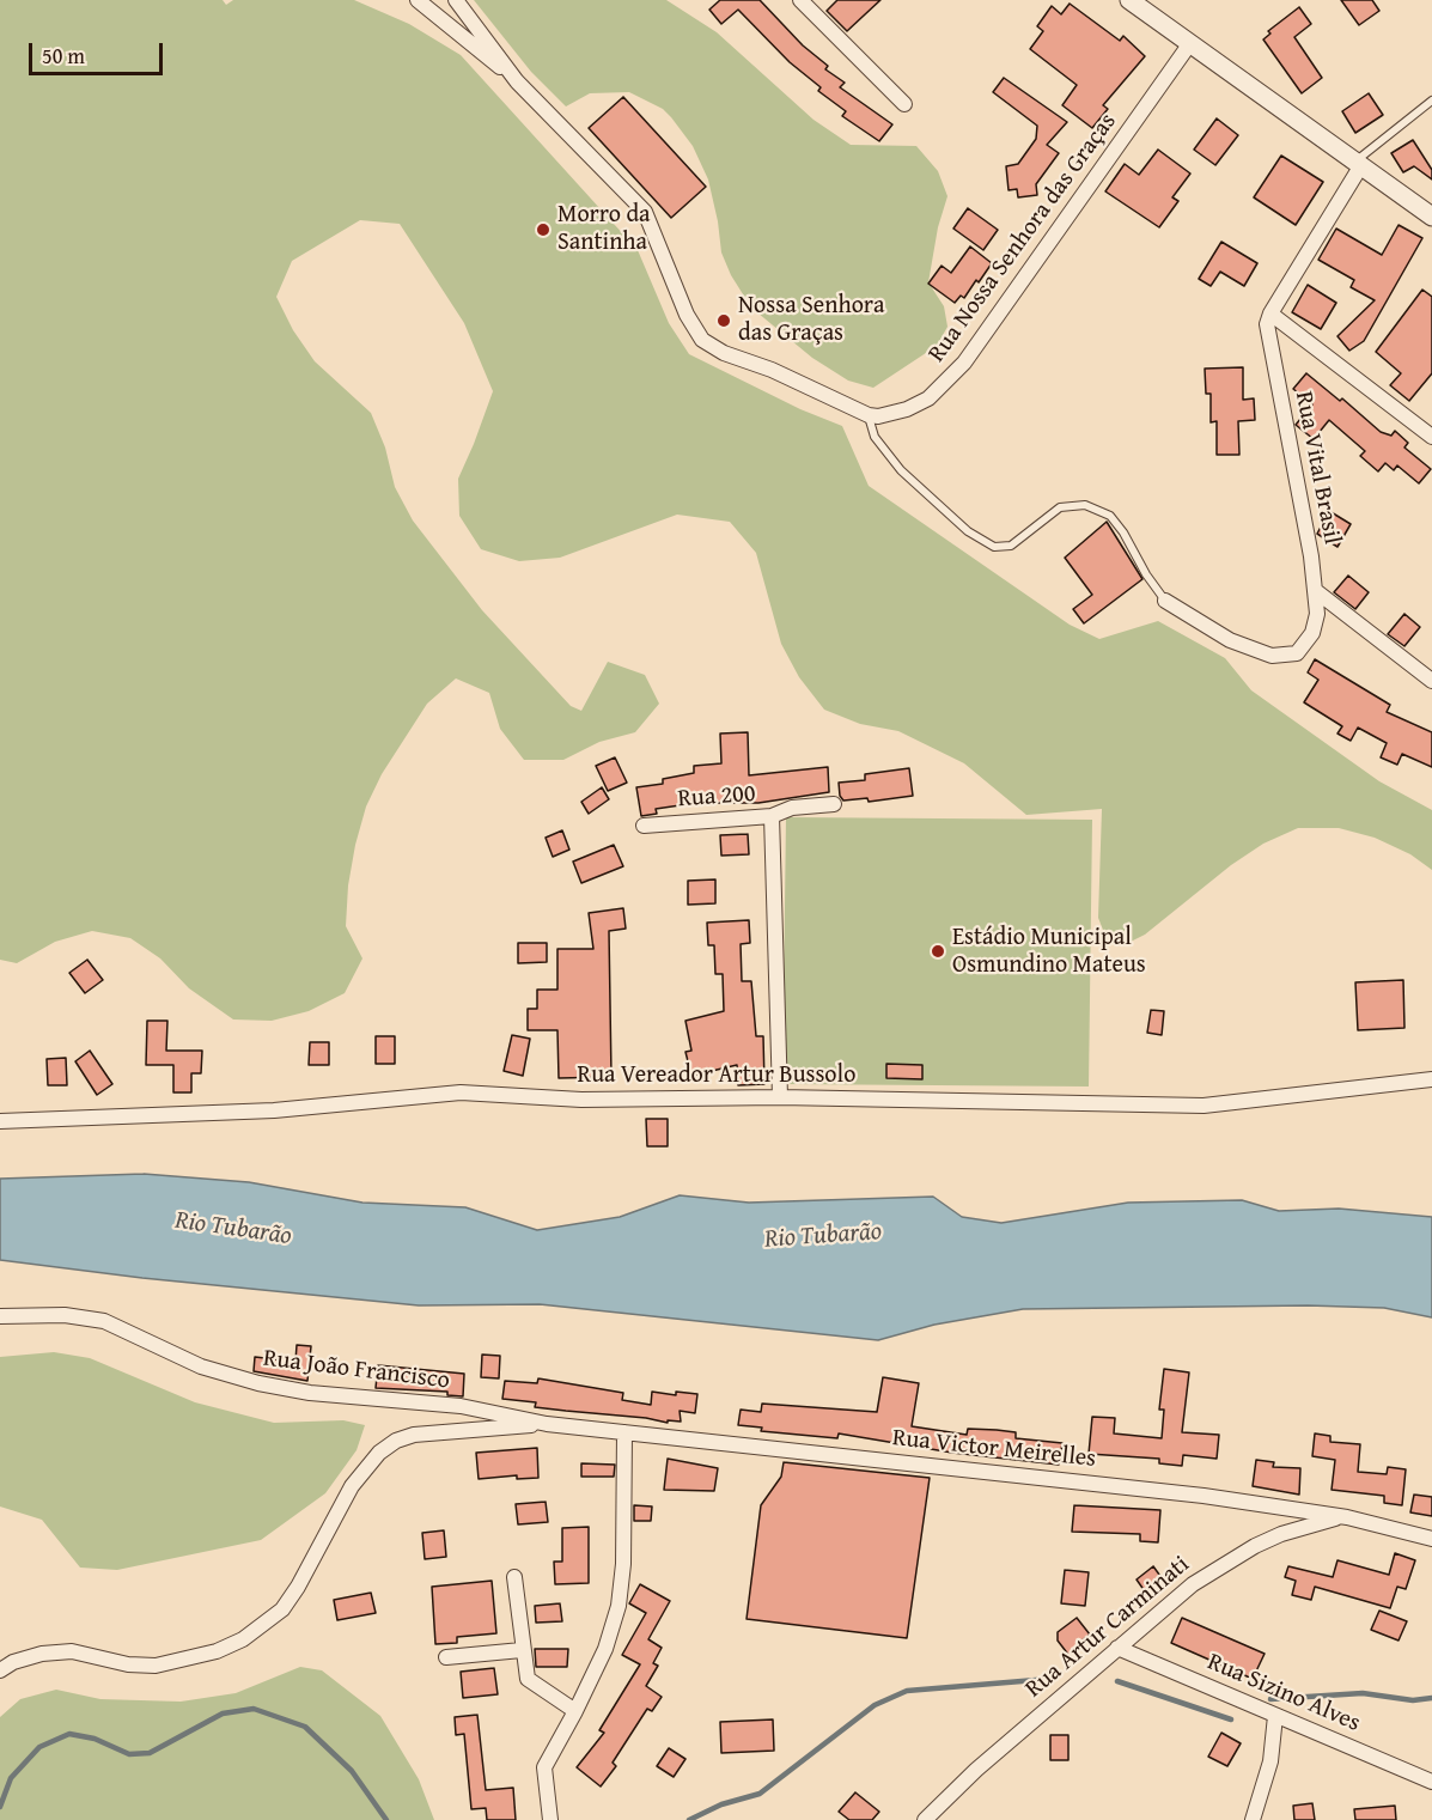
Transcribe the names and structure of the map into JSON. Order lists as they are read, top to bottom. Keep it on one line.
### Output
{"streets":{"street":["Rua Nossa Senhora das Graças","Rua Vital Brasil","Rua 200","Rua Vereador Artur Bussolo","Rua João Francisco","Rua Victor Meirelles","Rua Artur Carminati","Rua Sizino Alves"]},"crossings":[["Rua João Francisco","Rua Victor Meirelles"],["Rua Victor Meirelles","Rua Artur Carminati"],["Rua Artur Carminati","Rua Sizino Alves"]],"water":["Rio Tubarão"],"places":["Morro da Santinha","Nossa Senhora das Graças","Estádio Municipal Osmundino Mateus"],"scale_bar":"50 m"}
